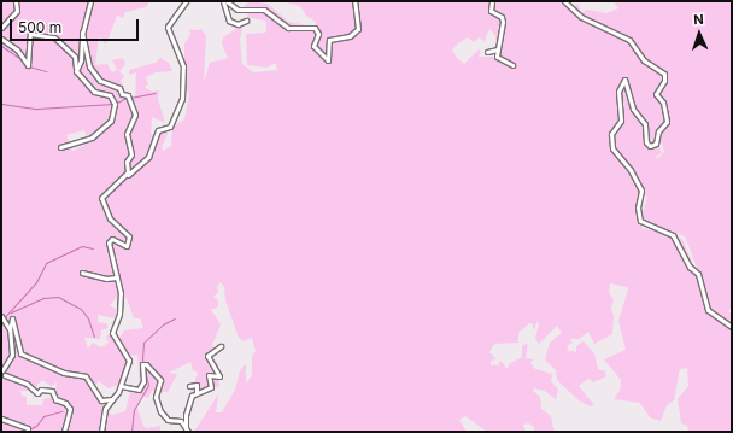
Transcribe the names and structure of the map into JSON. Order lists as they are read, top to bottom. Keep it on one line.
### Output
{"scale_bar":"500 m","north":"top"}
